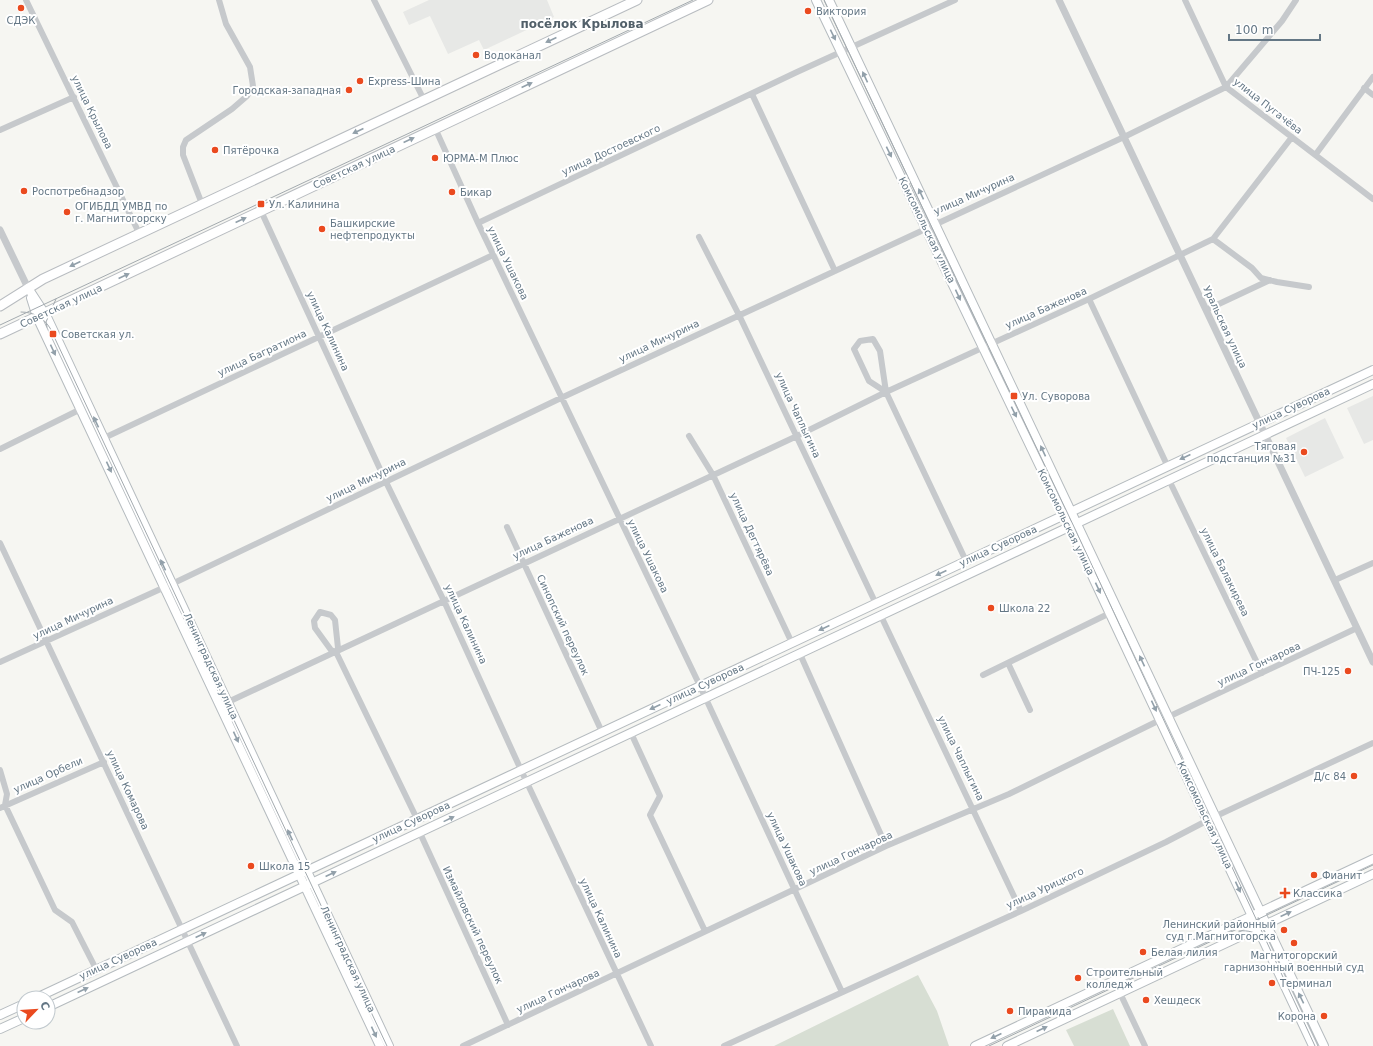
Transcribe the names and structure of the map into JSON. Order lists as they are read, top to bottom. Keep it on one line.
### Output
{"streets":{"main road":["Советская улица","Комсомольская улица","улица Суворова","Ленинградская улица"],"street":["улица Пугачёва","улица Крылова","улица Достоевского","улица Мичурина","улица Ушакова","улица Баженова","Уральская улица","улица Калинина","улица Багратиона","улица Чаплыгина","улица Дегтярёва","улица Балакирева","Синопский переулок","улица Гончарова","улица Орбели","улица Комарова","улица Урицкого","Измайловский переулок"]},"crossings":[["улица Пугачёва","улица Мичурина"],["улица Пугачёва","улица Баженова"],["улица Достоевского","Комсомольская улица"],["улица Достоевского","улица Ушакова"],["Советская улица","улица Ушакова"],["Советская улица","улица Калинина"],["Советская улица","Ленинградская улица"],["улица Мичурина","Комсомольская улица"],["улица Мичурина","улица Ушакова"],["улица Мичурина","Уральская улица"],["улица Мичурина","улица Калинина"],["улица Мичурина","улица Чаплыгина"],["улица Мичурина","Ленинградская улица"],["улица Мичурина","улица Комарова"],["Комсомольская улица","улица Баженова"],["Комсомольская улица","улица Суворова"],["Комсомольская улица","улица Гончарова"],["Комсомольская улица","улица Урицкого"],["улица Ушакова","улица Баженова"],["улица Ушакова","улица Багратиона"],["улица Ушакова","улица Суворова"],["улица Ушакова","улица Гончарова"],["улица Ушакова","улица Урицкого"],["улица Баженова","Уральская улица"],["улица Баженова","улица Калинина"],["улица Баженова","улица Чаплыгина"],["улица Баженова","улица Дегтярёва"],["улица Баженова","Синопский переулок"],["улица Баженова","Ленинградская улица"],["Уральская улица","улица Суворова"],["Уральская улица","улица Гончарова"],["улица Калинина","улица Багратиона"],["улица Калинина","улица Суворова"],["улица Калинина","улица Гончарова"],["улица Багратиона","Ленинградская улица"],["улица Суворова","улица Чаплыгина"],["улица Суворова","улица Дегтярёва"],["улица Суворова","улица Балакирева"],["улица Суворова","Синопский переулок"],["улица Суворова","Ленинградская улица"],["улица Суворова","улица Комарова"],["улица Суворова","Измайловский переулок"],["улица Чаплыгина","улица Гончарова"],["улица Чаплыгина","улица Урицкого"],["улица Балакирева","улица Гончарова"],["улица Гончарова","Измайловский переулок"],["улица Орбели","улица Комарова"]],"districts":["посёлок Крылова"],"places":{"other":["СДЭК","Виктория","Водоканал","Express-Шина","Городская-западная","Пятёрочка","ЮРМА-М Плюс","Роспотребнадзор","Бикар","ОГИБДД УМВД по г. Магнитогорску","Башкирские нефтепродукты","Тяговая подстанция №31","Школа 22","ПЧ-125","Д/с 84","Школа 15","Фианит","Ленинский районный суд г.Магнитогорска","Магнитогорский гарнизонный военный суд","Белая лилия","Строительный колледж","Терминал","Хешдеск","Пирамида","Корона"],"transit":["Ул. Калинина","Советская ул.","Ул. Суворова"],"health":["Классика"]},"scale_bar":"100 m","north":"top right"}
